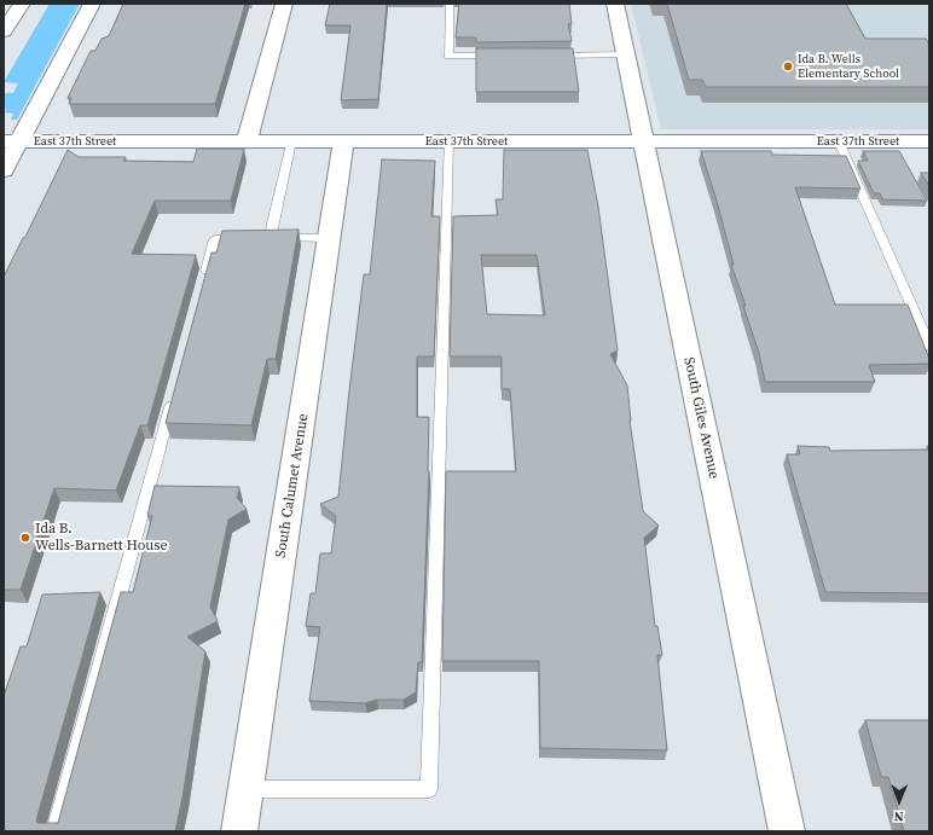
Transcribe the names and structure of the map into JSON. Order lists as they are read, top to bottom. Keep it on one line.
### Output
{"streets":{"street":["East 37th Street","South Giles Avenue","South Calumet Avenue"]},"crossings":[["East 37th Street","South Giles Avenue"],["East 37th Street","South Calumet Avenue"]],"places":["Ida B. Wells Elementary School","Ida B. Wells-Barnett House"],"north":"bottom"}
